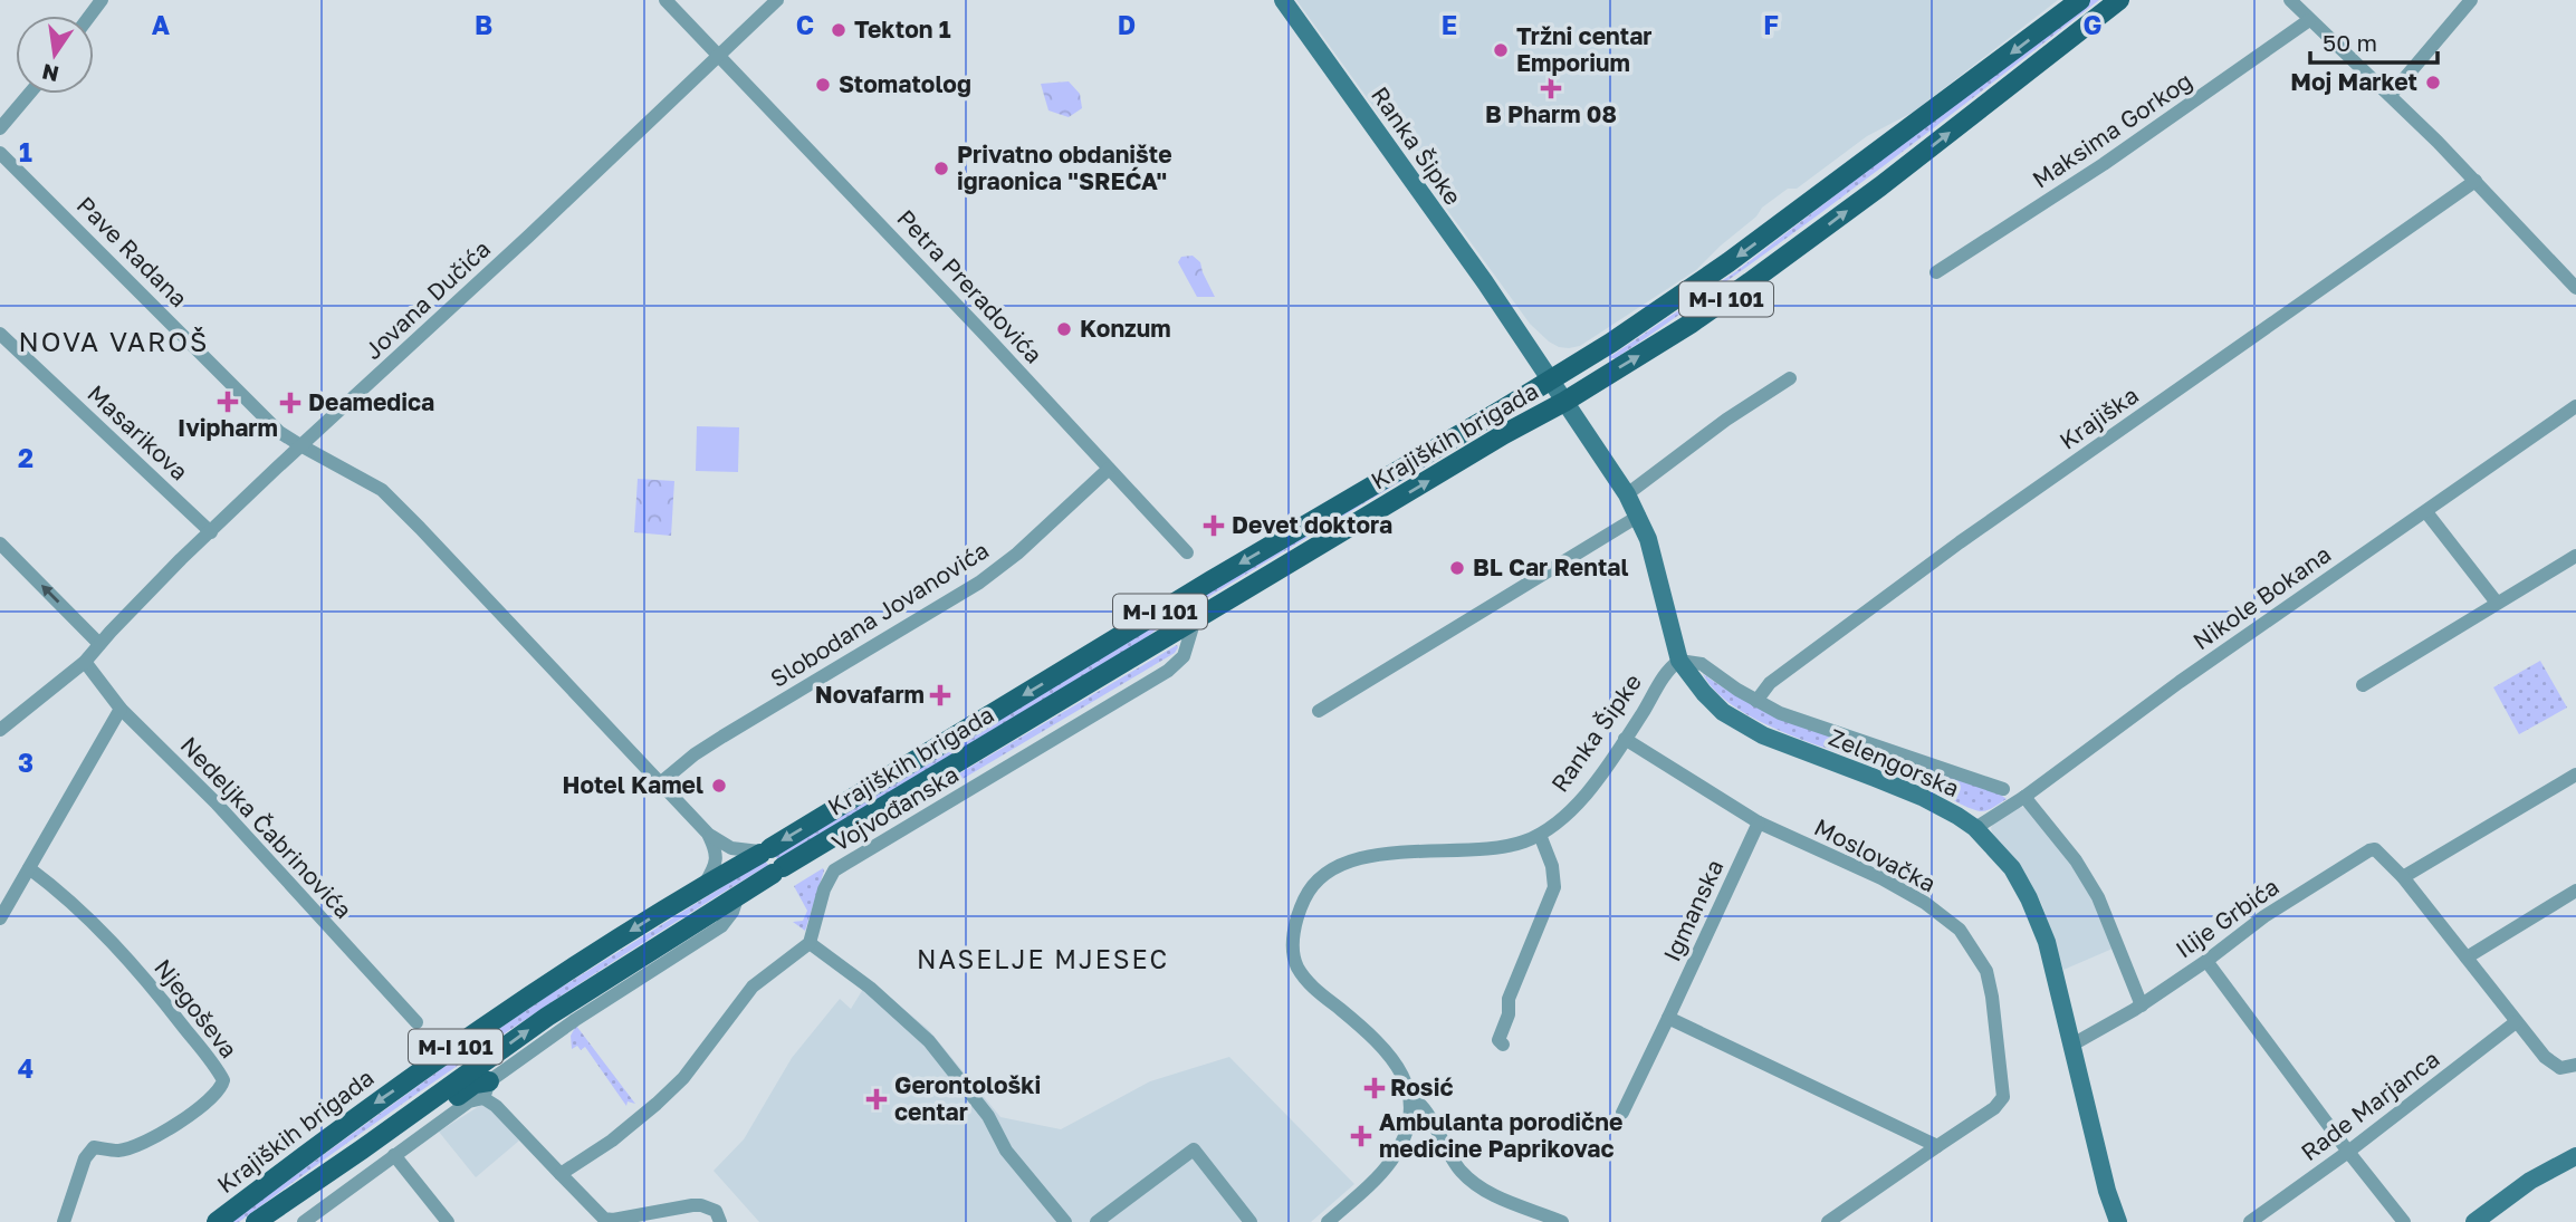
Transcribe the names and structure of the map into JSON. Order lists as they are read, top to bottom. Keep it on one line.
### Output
{"streets":{"main road":["M-I 101","Krajiških brigada"],"street":["Maksima Gorkog","Ranka Šipke","Pave Radana","Petra Preradovića","Jovana Dučića","Krajiška","Masarikova","Nikole Bokana","Slobodana Jovanovića","Zelengorska","Vojvođanska","Nedeljka Čabrinovića","Moslovačka","Igmanska","Ilije Grbića","Njegoševa","Rade Marjanca"]},"crossings":[["Ranka Šipke","Krajiških brigada"],["Ranka Šipke","Zelengorska"],["Ranka Šipke","Moslovačka"],["Pave Radana","Jovana Dučića"],["Petra Preradovića","Jovana Dučića"],["Petra Preradovića","Slobodana Jovanovića"],["Jovana Dučića","Masarikova"],["Jovana Dučića","Nedeljka Čabrinovića"],["Krajiških brigada","Vojvođanska"],["Nikole Bokana","Zelengorska"],["Zelengorska","Ilije Grbića"],["Moslovačka","Igmanska"],["Ilije Grbića","Rade Marjanca"]],"districts":["NOVA VAROŠ","NASELJE MJESEC"],"places":{"other":["Tekton 1","Tržni centar Emporium","Moj Market","Stomatolog","Privatno obdanište igraonica \"SREĆA\"","Konzum","BL Car Rental","Hotel Kamel"],"health":["B Pharm 08","Ivipharm","Deamedica","Devet doktora","Novafarm","Rosić","Gerontološki centar","Ambulanta porodične medicine Paprikovac"]},"scale_bar":"50 m","north":"bottom","grid":{"columns":["A","B","C","D","E","F","G"],"rows":["1","2","3","4"]}}
